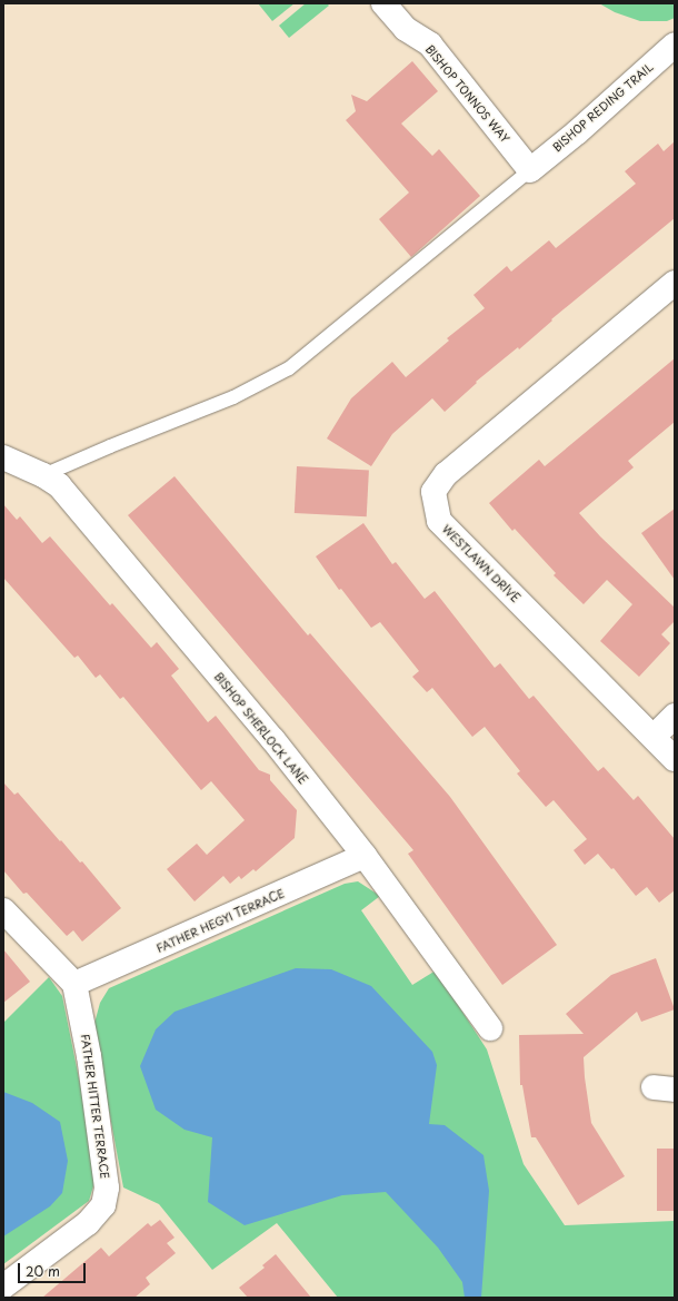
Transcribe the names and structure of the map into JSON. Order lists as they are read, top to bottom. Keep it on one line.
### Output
{"streets":{"street":["BISHOP TONNOS WAY","BISHOP REDING TRAIL","WESTLAWN DRIVE","BISHOP SHERLOCK LANE","FATHER HEGYI TERRACE","FATHER HITTER TERRACE"]},"crossings":[["BISHOP TONNOS WAY","BISHOP REDING TRAIL"],["BISHOP SHERLOCK LANE","FATHER HEGYI TERRACE"],["FATHER HEGYI TERRACE","FATHER HITTER TERRACE"]],"scale_bar":"20 m"}
